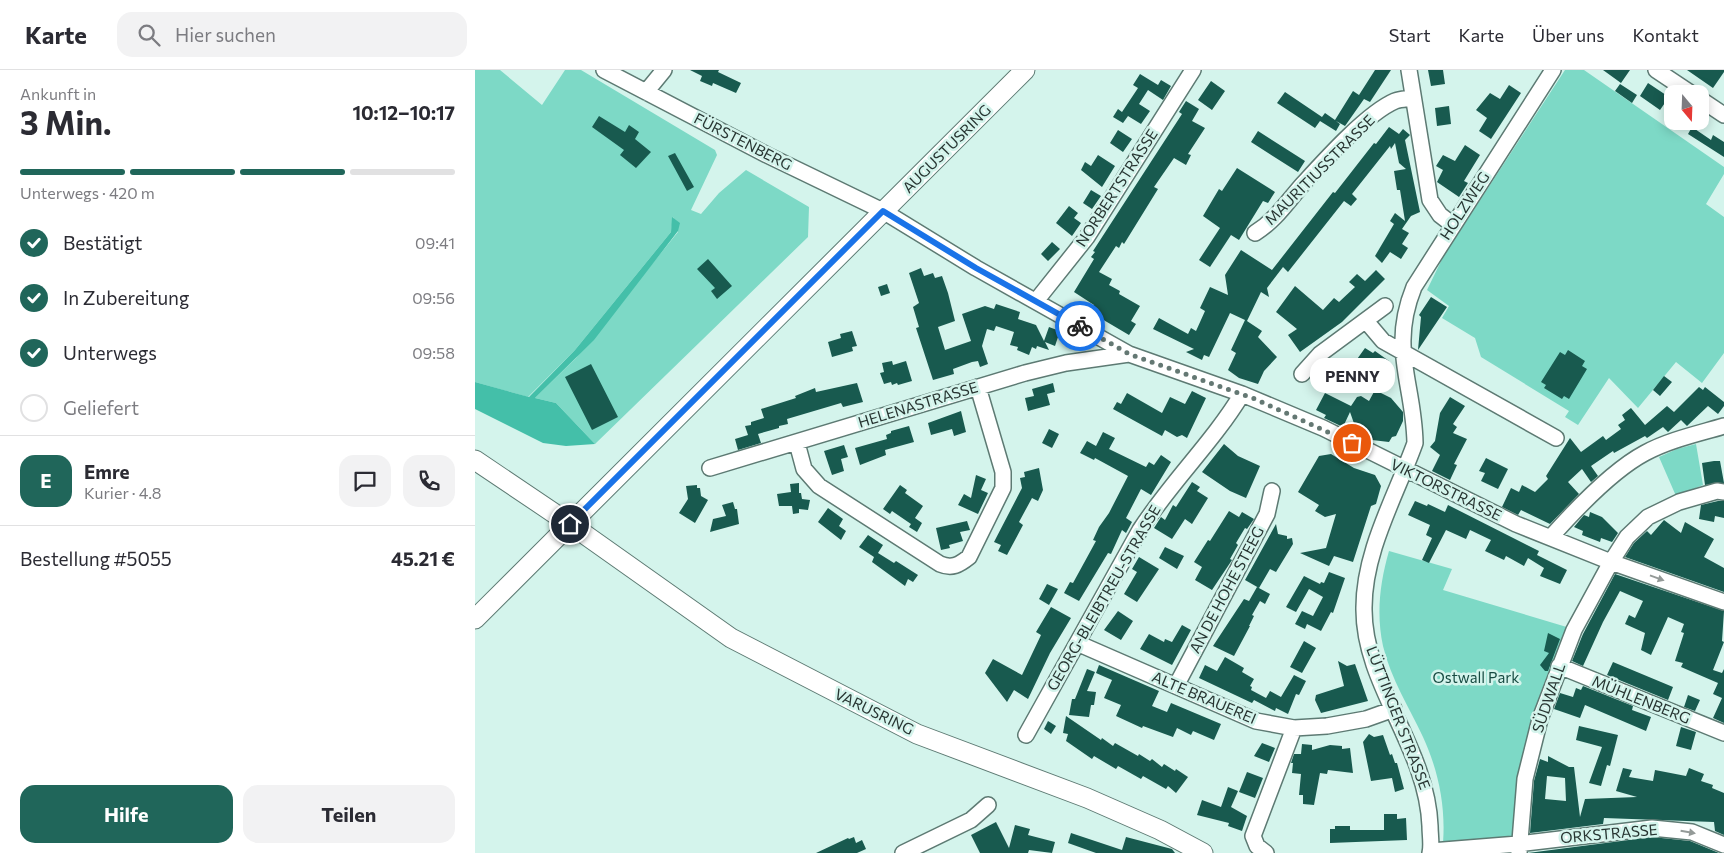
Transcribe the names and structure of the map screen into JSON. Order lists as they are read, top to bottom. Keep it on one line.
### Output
{"streets":{"main road":["AUGUSTUSRING","VARUSRING"],"street":["FÜRSTENBERG","MAURITIUSSTRASSE","NORBERTSTRASSE","HOLZWEG","HELENASTRASSE","VIKTORSTRASSE","AN DE HOHE STEEG","GEORG-BLEIBTREU-STRASSE","ALTE BRAUEREI","SÜDWALL","MÜHLENBERG","LÜTTINGER STRASSE","ORKSTRASSE"]},"crossings":[["FÜRSTENBERG","AUGUSTUSRING"],["FÜRSTENBERG","VIKTORSTRASSE"],["AUGUSTUSRING","VIKTORSTRASSE"],["AUGUSTUSRING","VARUSRING"],["NORBERTSTRASSE","VIKTORSTRASSE"],["HOLZWEG","VIKTORSTRASSE"],["HOLZWEG","LÜTTINGER STRASSE"],["HELENASTRASSE","VIKTORSTRASSE"],["VIKTORSTRASSE","GEORG-BLEIBTREU-STRASSE"],["VIKTORSTRASSE","SÜDWALL"],["VIKTORSTRASSE","LÜTTINGER STRASSE"],["AN DE HOHE STEEG","ALTE BRAUEREI"],["GEORG-BLEIBTREU-STRASSE","ALTE BRAUEREI"],["ALTE BRAUEREI","LÜTTINGER STRASSE"],["SÜDWALL","MÜHLENBERG"],["SÜDWALL","ORKSTRASSE"],["LÜTTINGER STRASSE","ORKSTRASSE"]],"one_way":["ORKSTRASSE"],"parks":["Ostwall Park"],"places":["PENNY"],"north":"bottom","page":{"header":"Karte","search":"Hier suchen","nav":["Start","Karte","Über uns","Kontakt"],"heading":["3 Min.","Ankunft in","10:12–10:17"],"panel":["Emre","Kurier · 4.8","Bestellung #5055","45.21 €"],"bar":"Unterwegs · 420 m","list":[["Bestätigt","09:41"],["In Zubereitung","09:56"],["Unterwegs","09:58"],"Geliefert"],"bubble":"PENNY","round":"E","buttons":["Hilfe","Teilen"]}}
